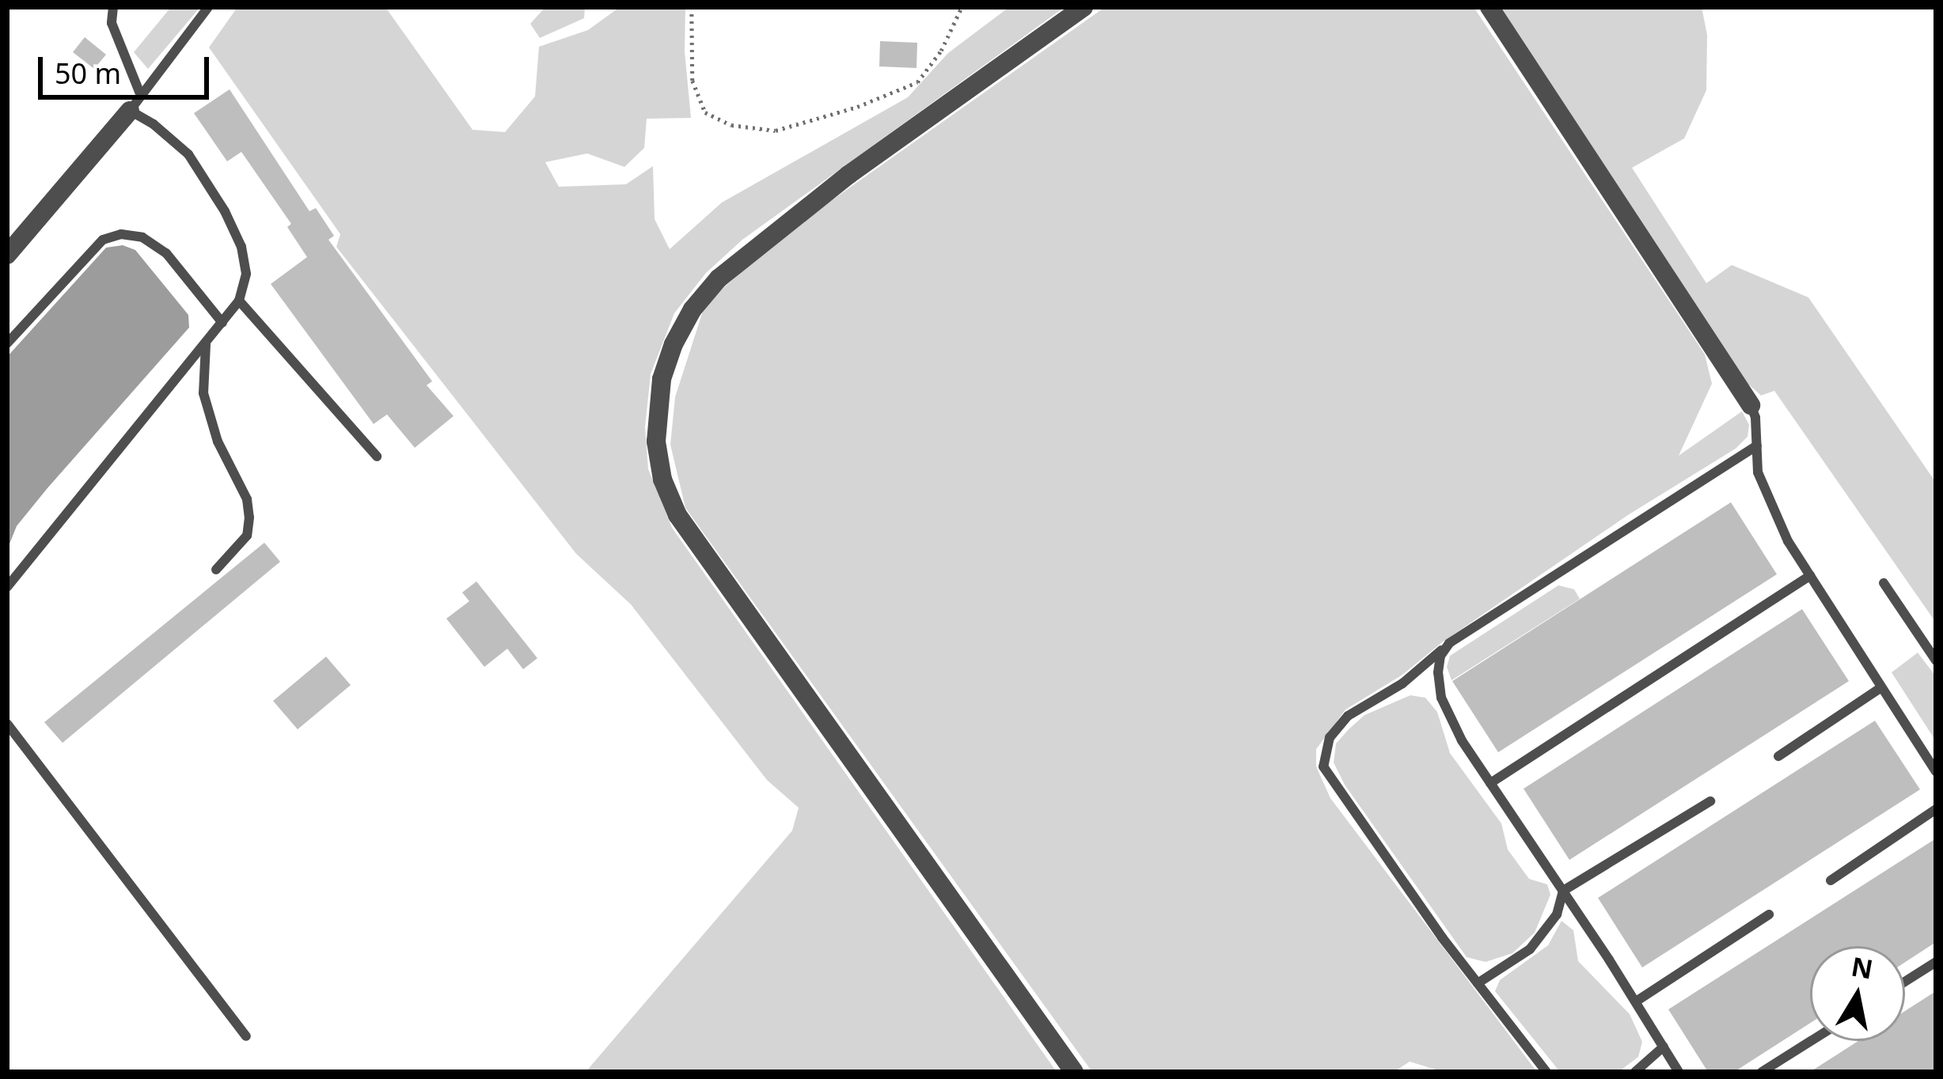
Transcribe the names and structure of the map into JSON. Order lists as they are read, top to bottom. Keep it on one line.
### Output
{"scale_bar":"50 m","north":"top"}
